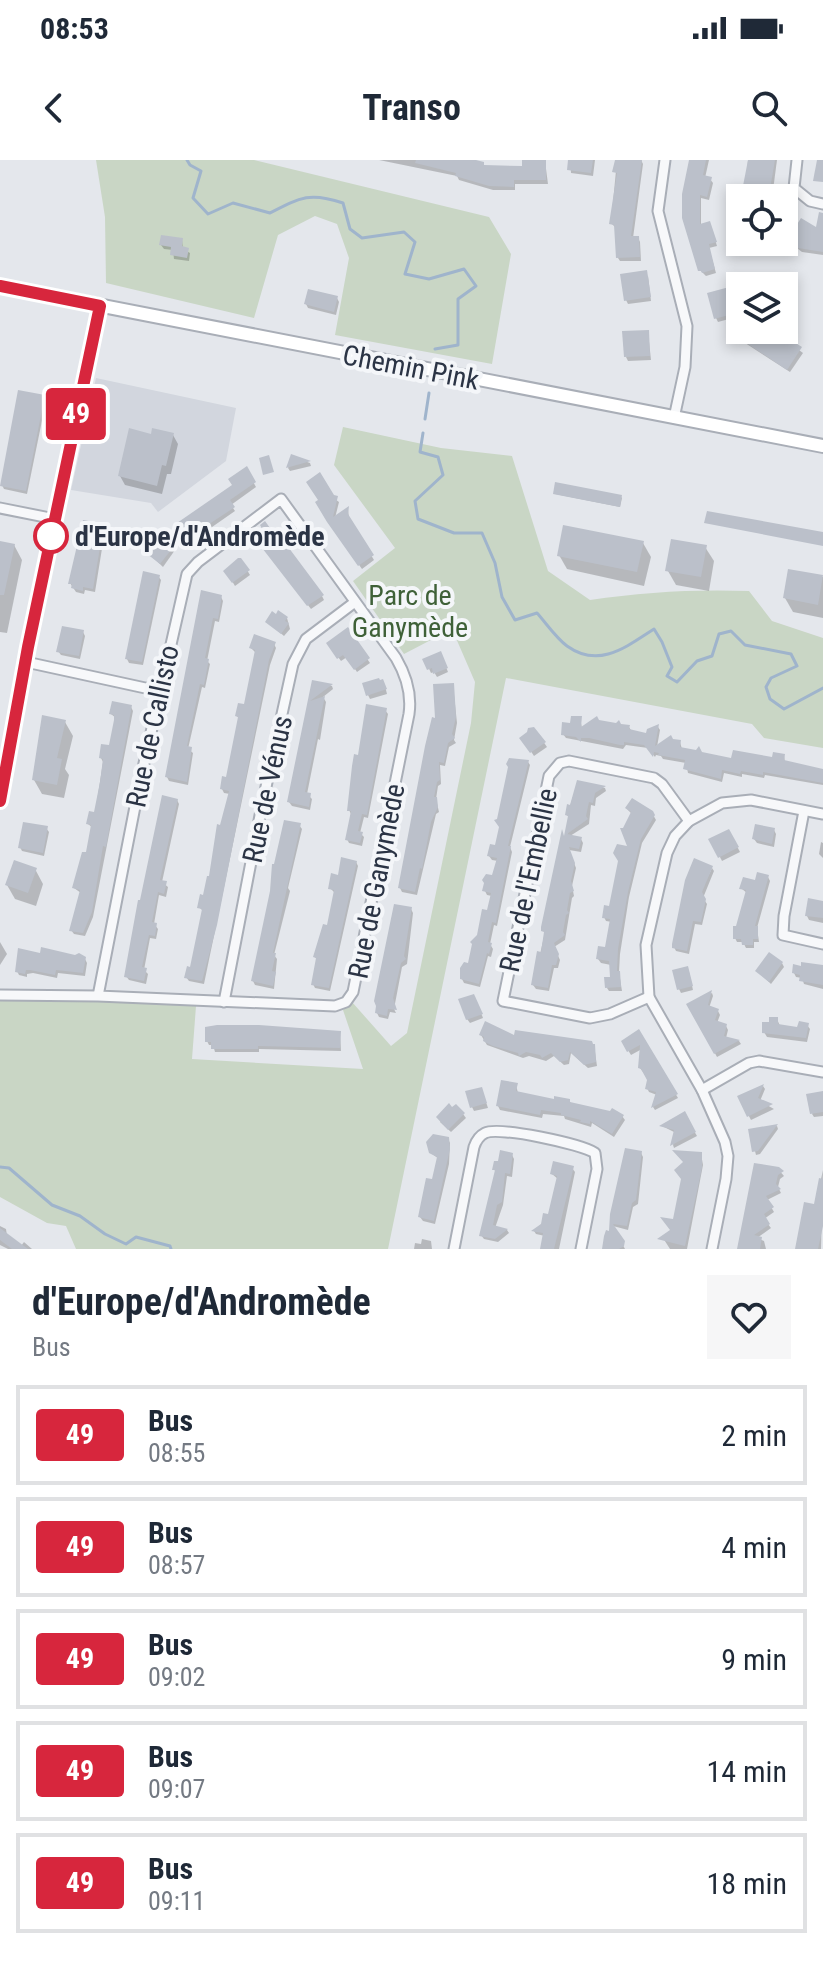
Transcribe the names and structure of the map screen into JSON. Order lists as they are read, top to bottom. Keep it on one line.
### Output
{"streets":{"main road":["Chemin Pink"],"street":["Rue de Callisto","Rue de Vénus","Rue de l'Embellie","Rue de Ganymède"]},"crossings":[["Rue de Callisto","Rue de Ganymède"],["Rue de Vénus","Rue de Ganymède"]],"parks":["Parc de Ganymède"],"places":["d'Europe/d'Andromède"],"lines":["bus line 49"],"page":{"status":"08:53","header":"Transo","on_map":"49","heading":["d'Europe/d'Andromède","Bus"],"list":[{"mark":"49","name":"Bus","note":"08:55","value":"2 min"},{"mark":"49","name":"Bus","note":"08:57","value":"4 min"},{"mark":"49","name":"Bus","note":"09:02","value":"9 min"},{"mark":"49","name":"Bus","note":"09:07","value":"14 min"},{"mark":"49","name":"Bus","note":"09:11","value":"18 min"}]}}
